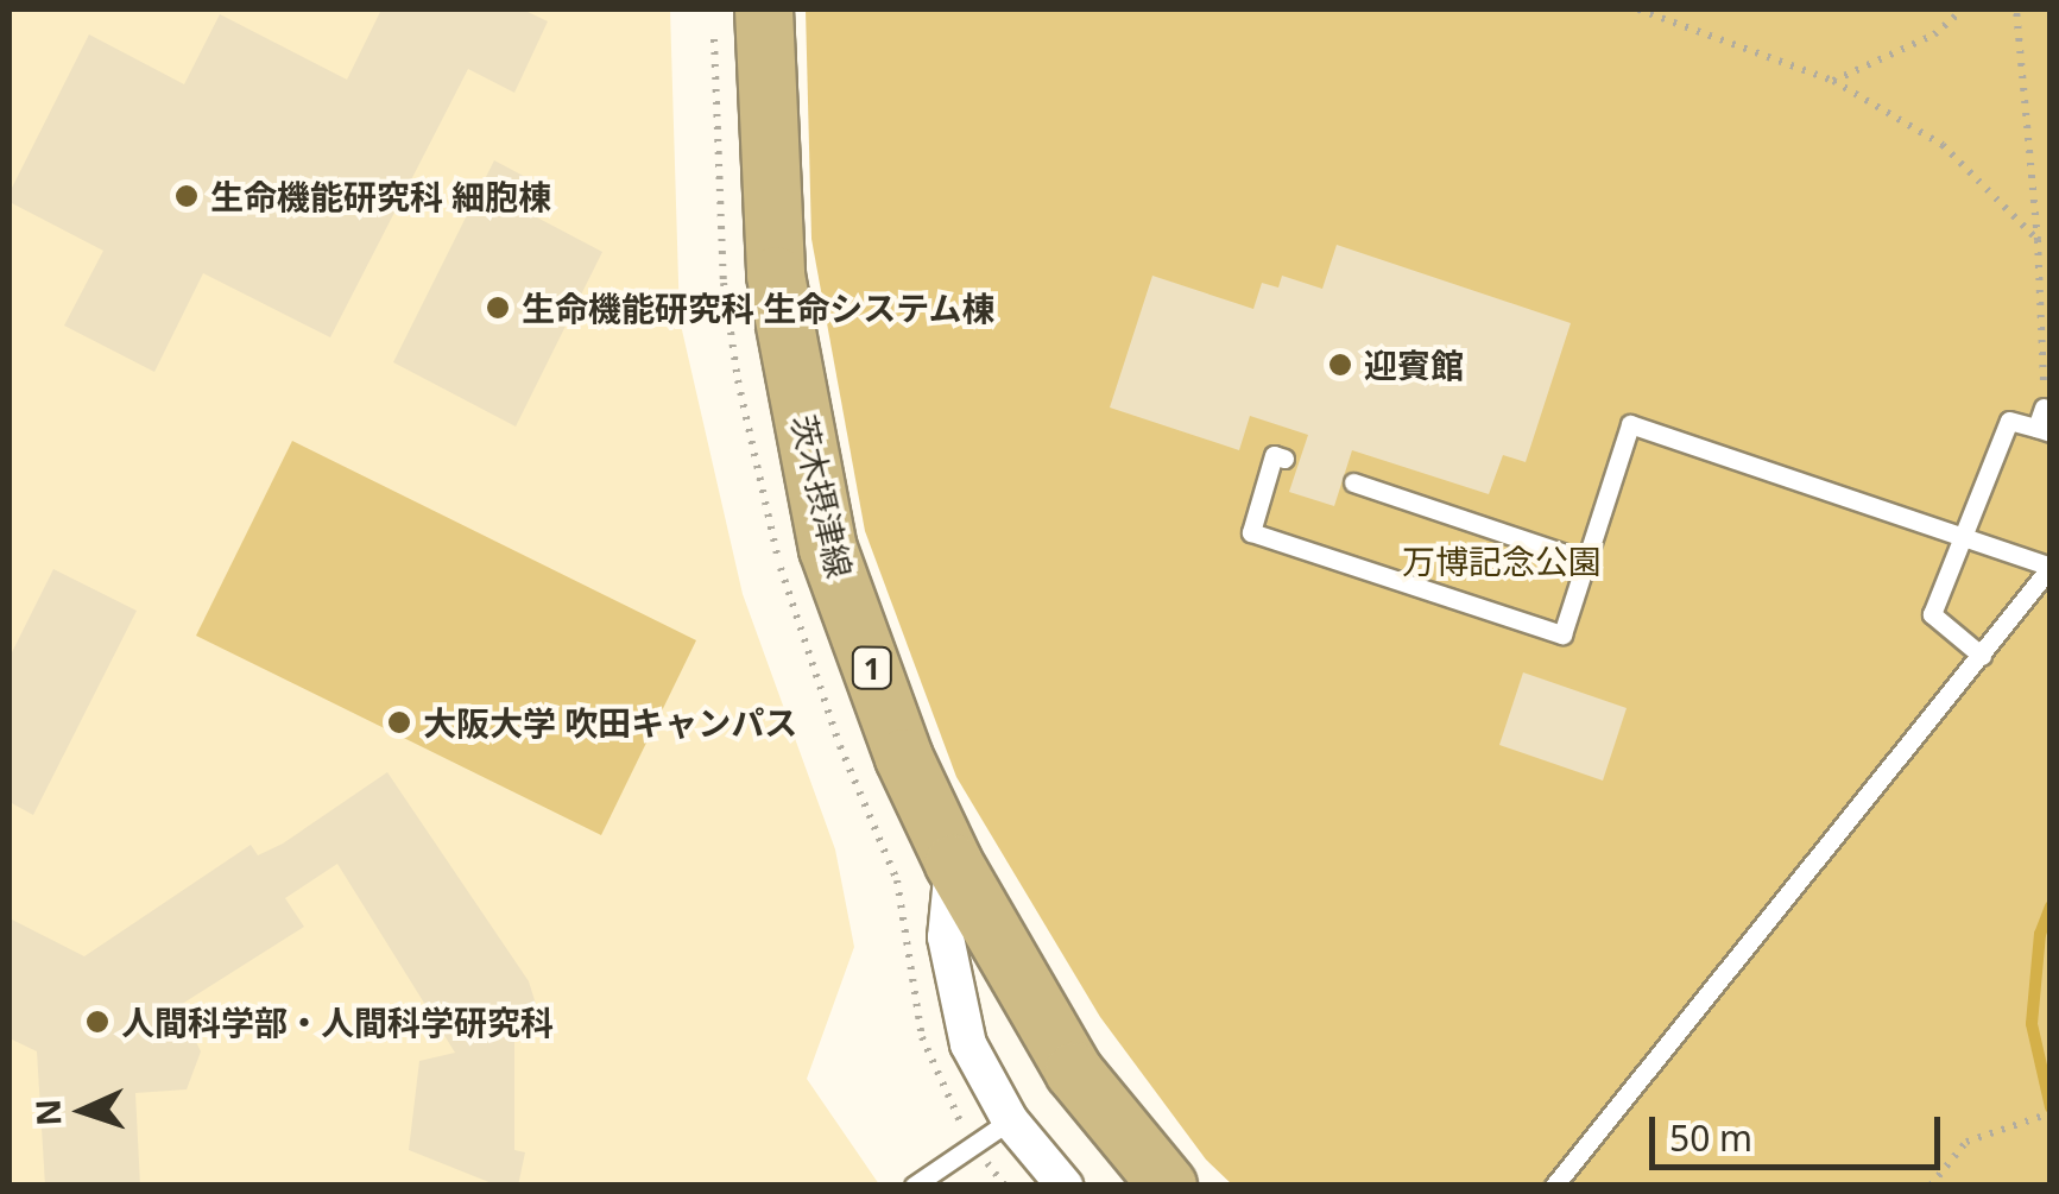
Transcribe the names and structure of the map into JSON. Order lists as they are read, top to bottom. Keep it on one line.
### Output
{"streets":{"main road":["茨木摂津線","1"]},"parks":["万博記念公園"],"places":["生命機能研究科 細胞棟","生命機能研究科 生命システム棟","迎賓館","大阪大学 吹田キャンパス","人間科学部・人間科学研究科"],"scale_bar":"50 m","north":"left"}
